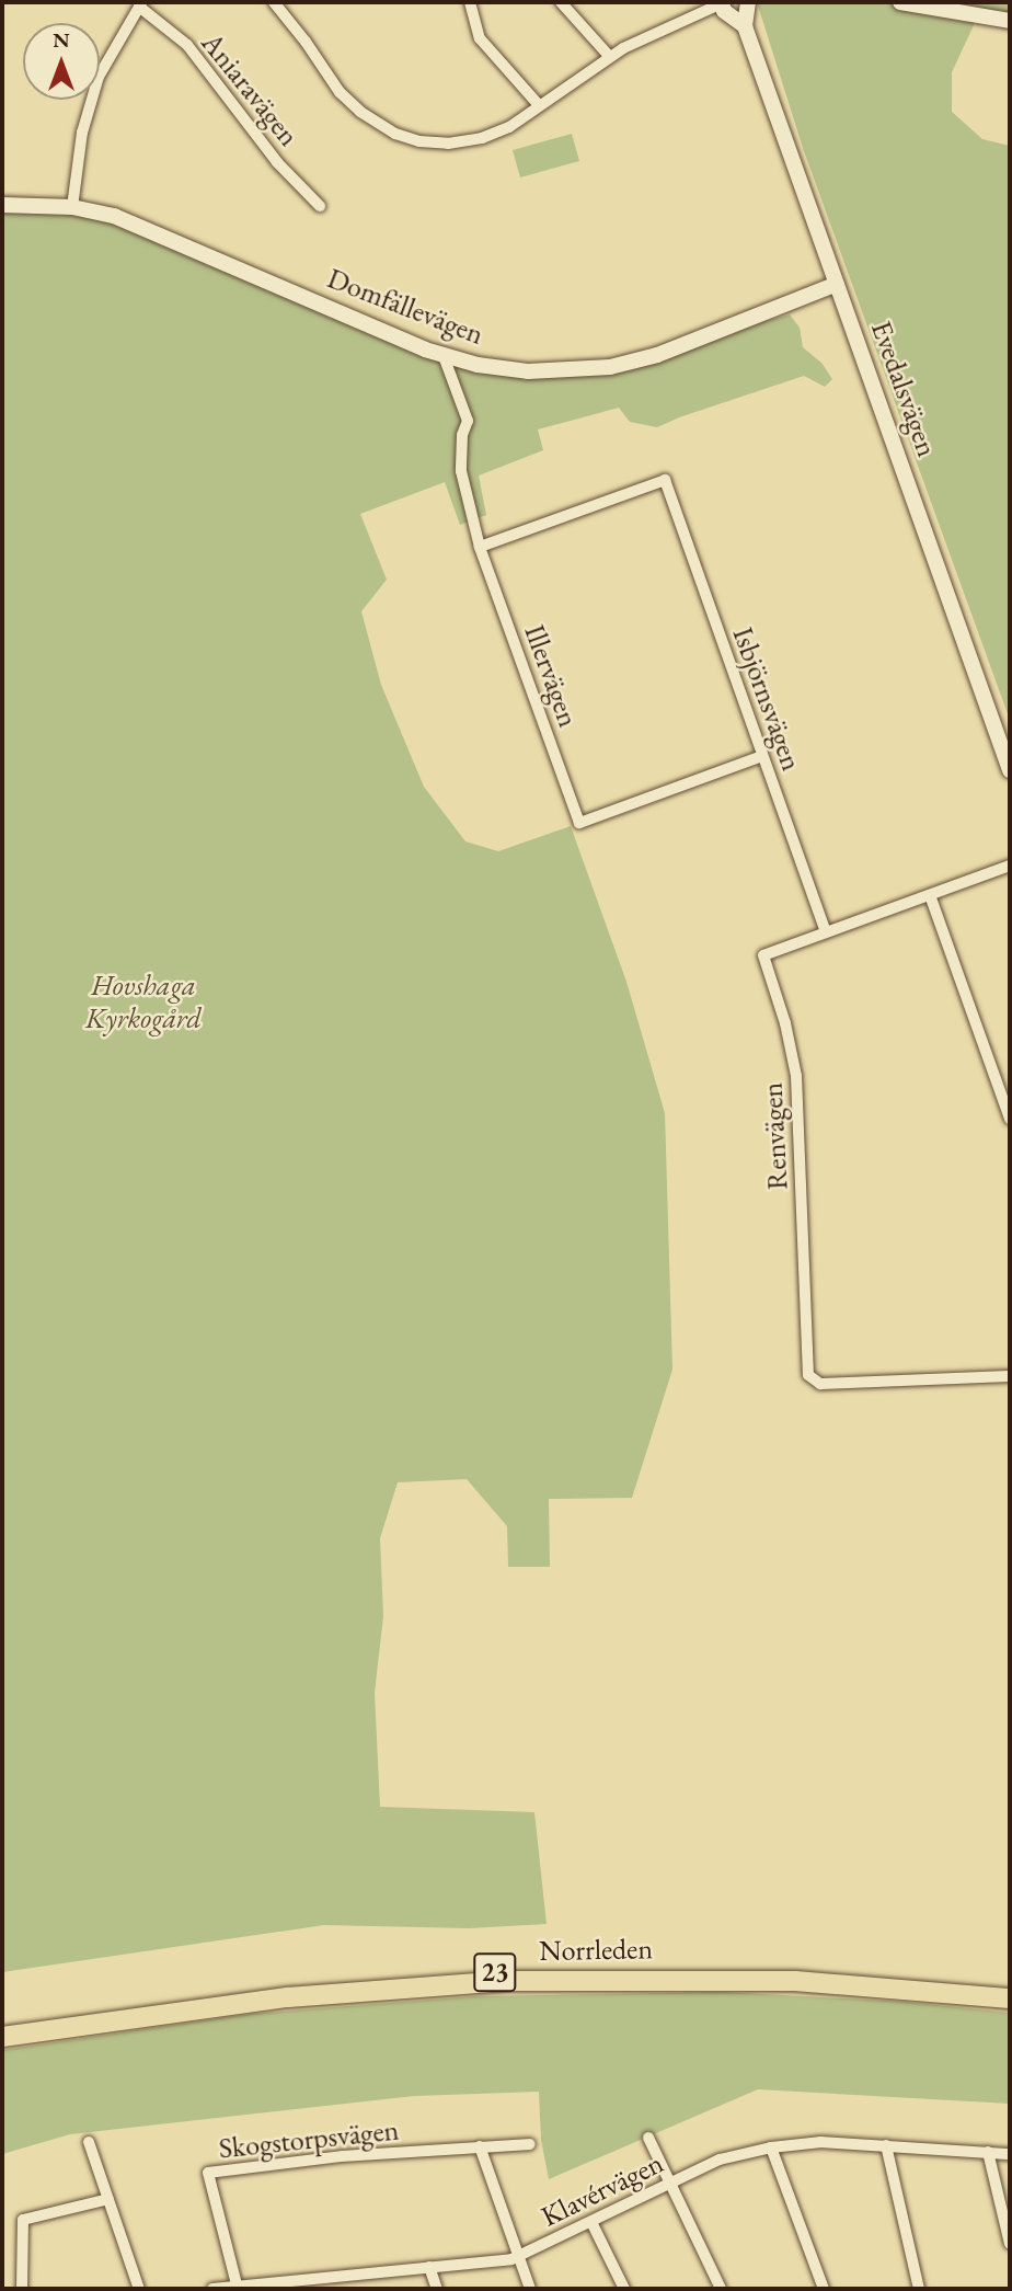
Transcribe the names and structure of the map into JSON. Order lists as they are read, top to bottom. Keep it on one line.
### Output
{"streets":{"highway":["Norrleden","23"],"street":["Aniaravägen","Domfällevägen","Evedalsvägen","Illervägen","Isbjörnsvägen","Renvägen","Skogstorpsvägen","Klavérvägen"]},"crossings":[["Domfällevägen","Evedalsvägen"],["Illervägen","Isbjörnsvägen"],["Isbjörnsvägen","Renvägen"],["Skogstorpsvägen","Klavérvägen"]],"parks":["Hovshaga Kyrkogård"],"north":"top"}
